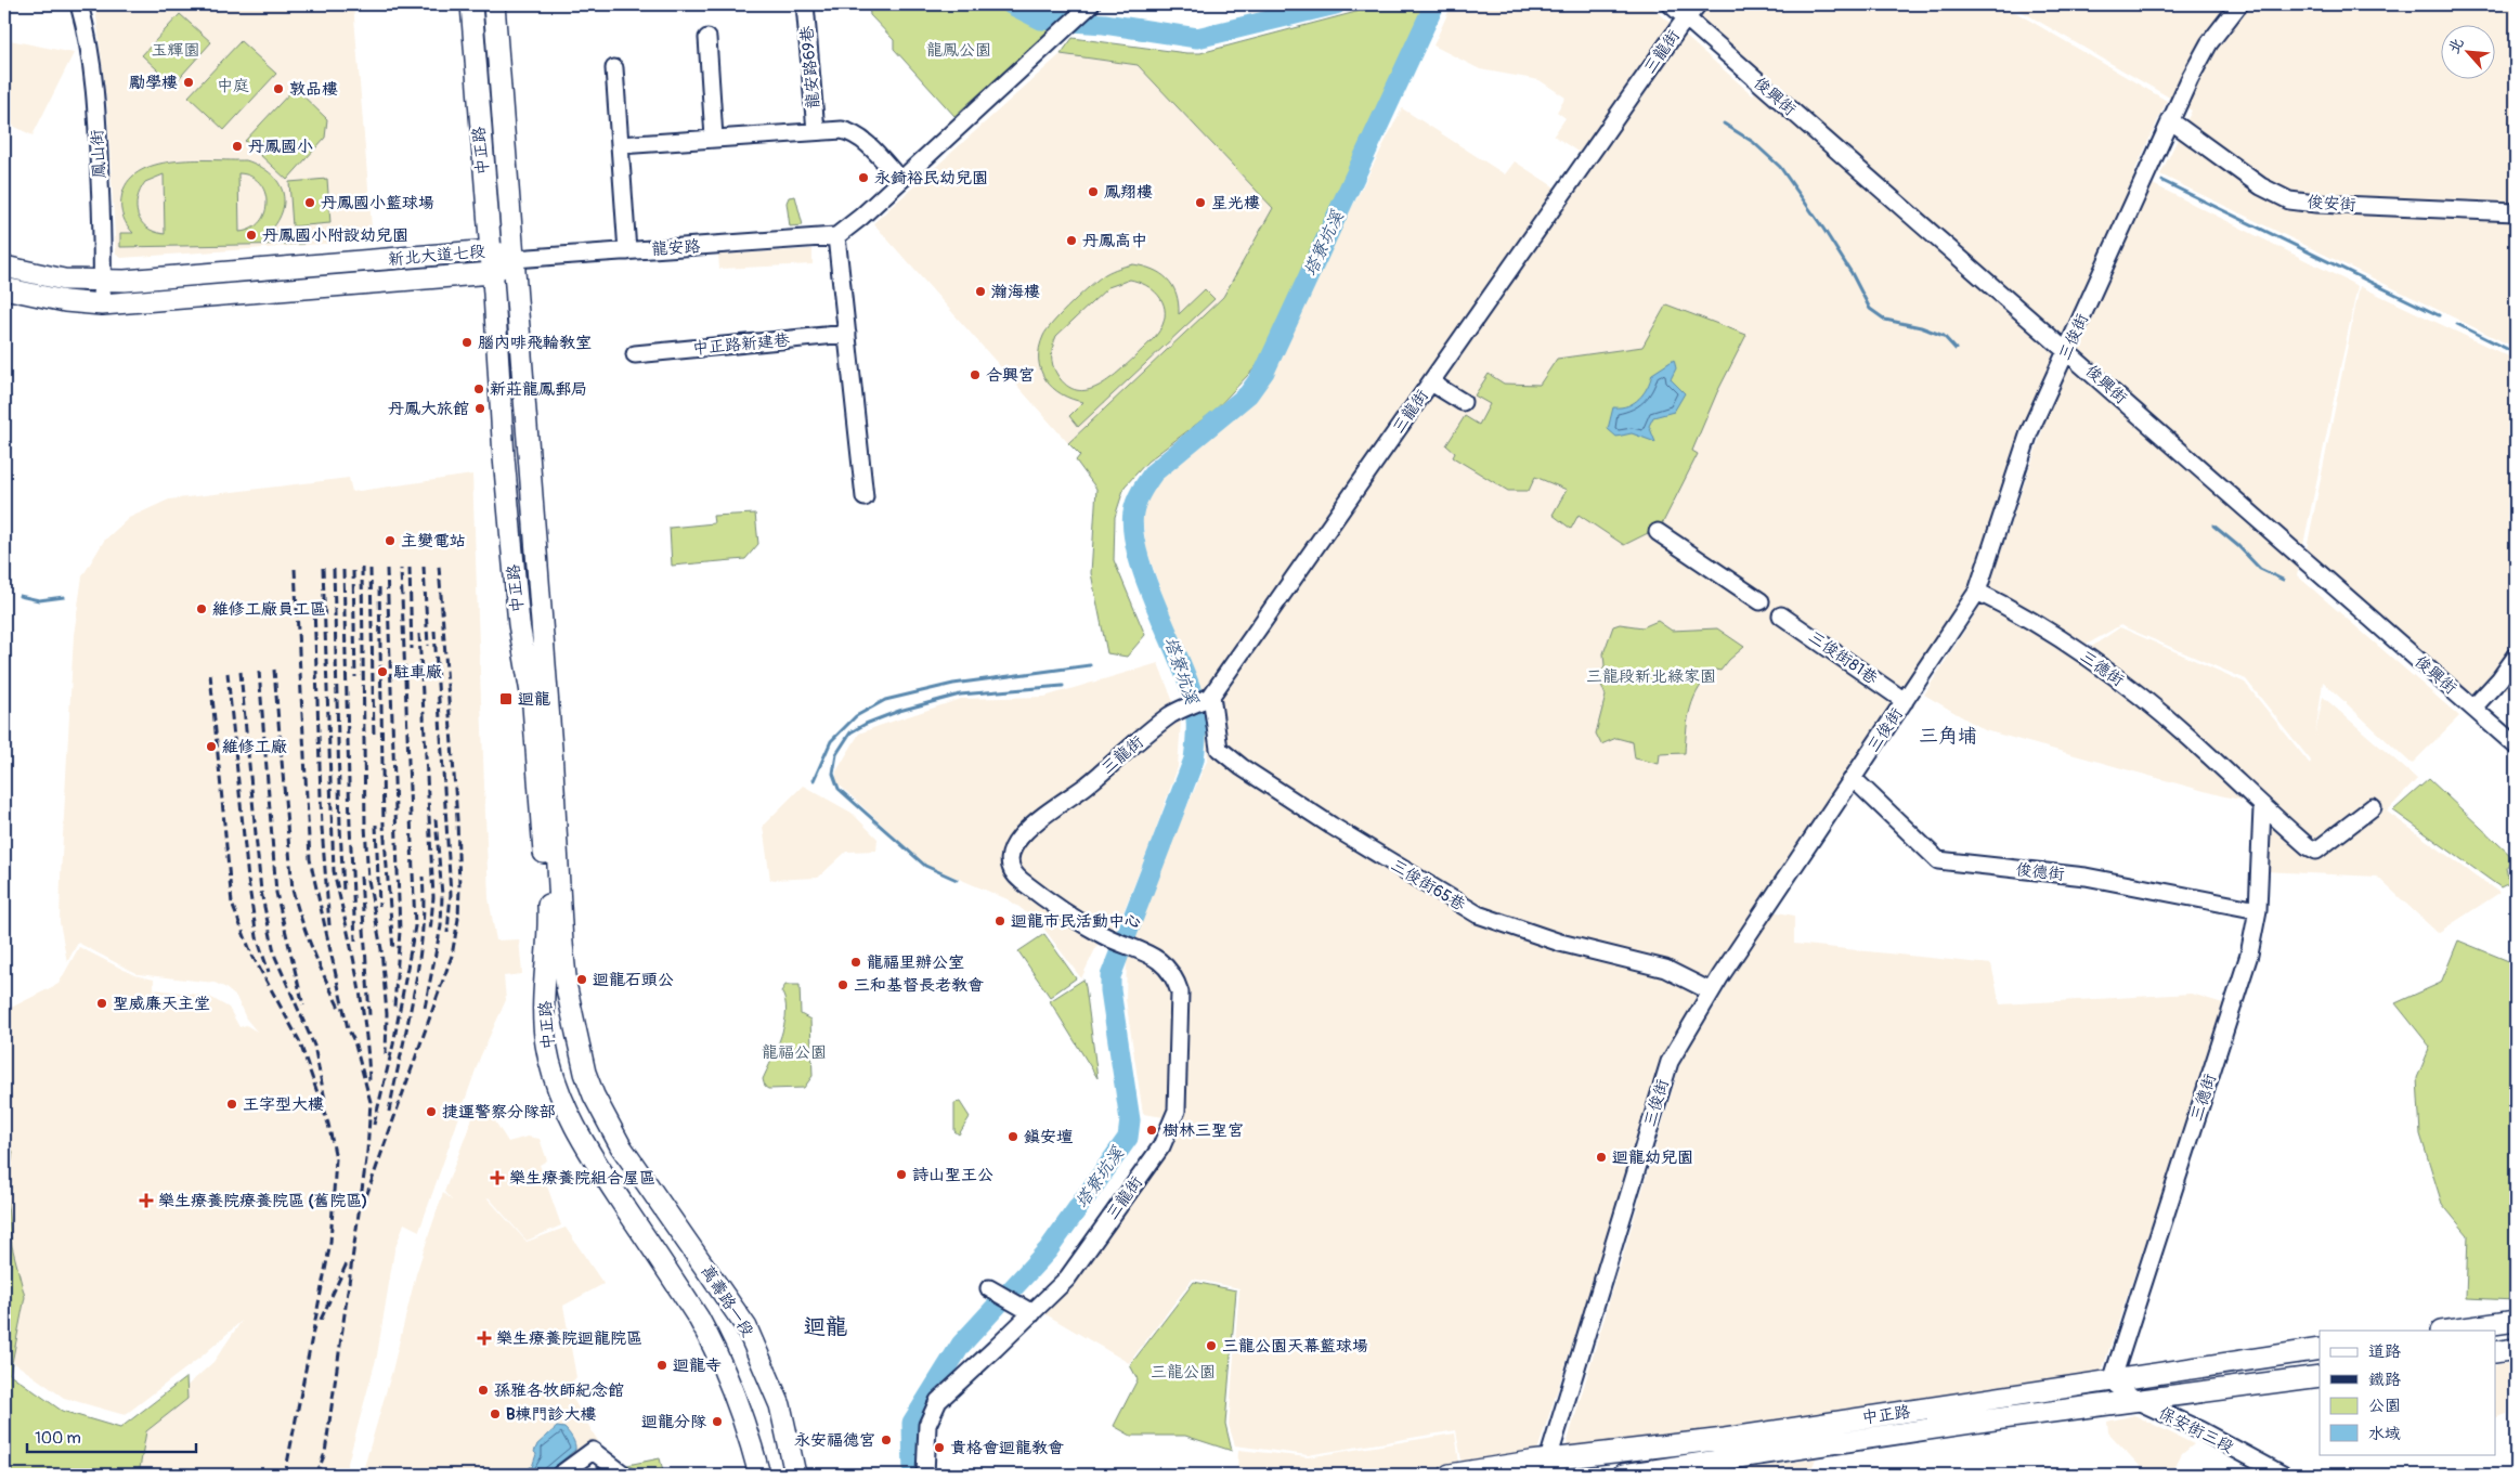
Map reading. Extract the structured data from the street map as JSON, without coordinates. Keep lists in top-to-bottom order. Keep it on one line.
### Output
{"streets":{"main road":["中正路","新北大道七段","萬壽路一段"],"street":["三龍街","龍安路69巷","俊興街","鳳山街","俊安街","龍安路","三俊街","中正路新建巷","三俊街81巷","三德街","俊德街","三俊街65巷","保安街三段"]},"crossings":[["三龍街","俊興街"],["三龍街","三俊街65巷"],["俊興街","三俊街"],["中正路","龍安路"],["中正路","新北大道七段"],["中正路","三俊街"],["中正路","三德街"],["中正路","萬壽路一段"],["中正路","保安街三段"],["鳳山街","新北大道七段"],["俊安街","三俊街"],["龍安路","新北大道七段"],["三俊街","三俊街81巷"],["三俊街","三德街"],["三俊街","俊德街"],["三俊街","三俊街65巷"],["三德街","俊德街"],["三德街","保安街三段"]],"districts":["三角埔","迴龍"],"water":["塔寮坑溪"],"parks":["玉輝園","龍鳳公園","中庭","三龍段新北綠家園","龍福公園","三龍公園"],"places":{"other":["勵學樓","敦品樓","丹鳳國小","永錡裕民幼兒園","鳳翔樓","丹鳳國小籃球場","星光樓","丹鳳國小附設幼兒園","丹鳳高中","瀚海樓","腦內啡飛輪教室","合興宮","新莊龍鳳郵局","丹鳳大旅館","主變電站","維修工廠員工區","駐車廠","維修工廠","迴龍市民活動中心","龍福里辦公室","迴龍石頭公","三和基督長老教會","聖威廉天主堂","王字型大樓","捷運警察分隊部","樹林三聖宮","鎮安壇","迴龍幼兒園","詩山聖王公","三龍公園天幕籃球場","迴龍寺","孫雅各牧師紀念館","B棟門診大樓","迴龍分隊","永安福德宮","貴格會迴龍教會"],"transit":["迴龍"],"health":["樂生療養院組合屋區","樂生療養院療養院區 (舊院區)","樂生療養院迴龍院區"]},"legend":["道路","鐵路","公園","水域"],"scale_bar":"100 m","north":"top left"}
